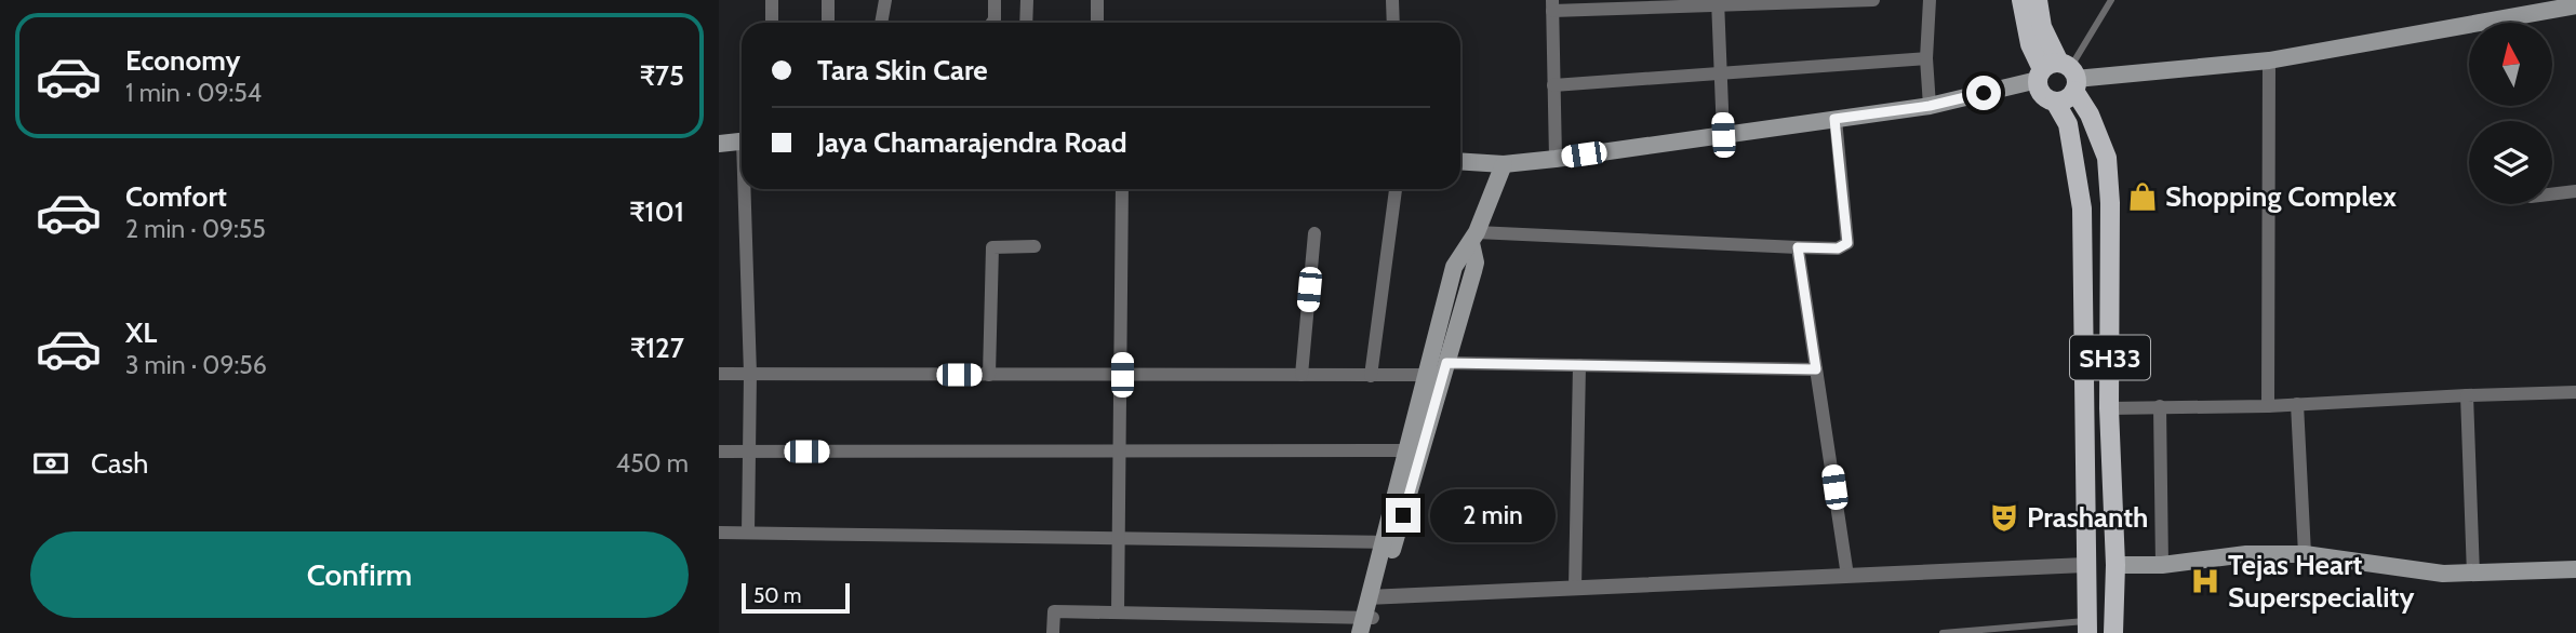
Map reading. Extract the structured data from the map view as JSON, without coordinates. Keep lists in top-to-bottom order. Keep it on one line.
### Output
{"streets":{"main road":["SH33"]},"places":{"shop":["Shopping Complex"],"theatre":["Prashanth"],"hospital":["Tejas Heart Superspeciality"]},"scale_bar":"50 m","north":"top","page":{"list":[{"name":"Economy","note":"1 min · 09:54","value":"₹75"},{"name":"Comfort","note":"2 min · 09:55","value":"₹101"},{"name":"XL","note":"3 min · 09:56","value":"₹127"}],"banner":["Tara Skin Care","Jaya Chamarajendra Road"],"pay":["Cash","450 m"],"bubble":"2 min","buttons":"Confirm","scale":"50 m"}}
